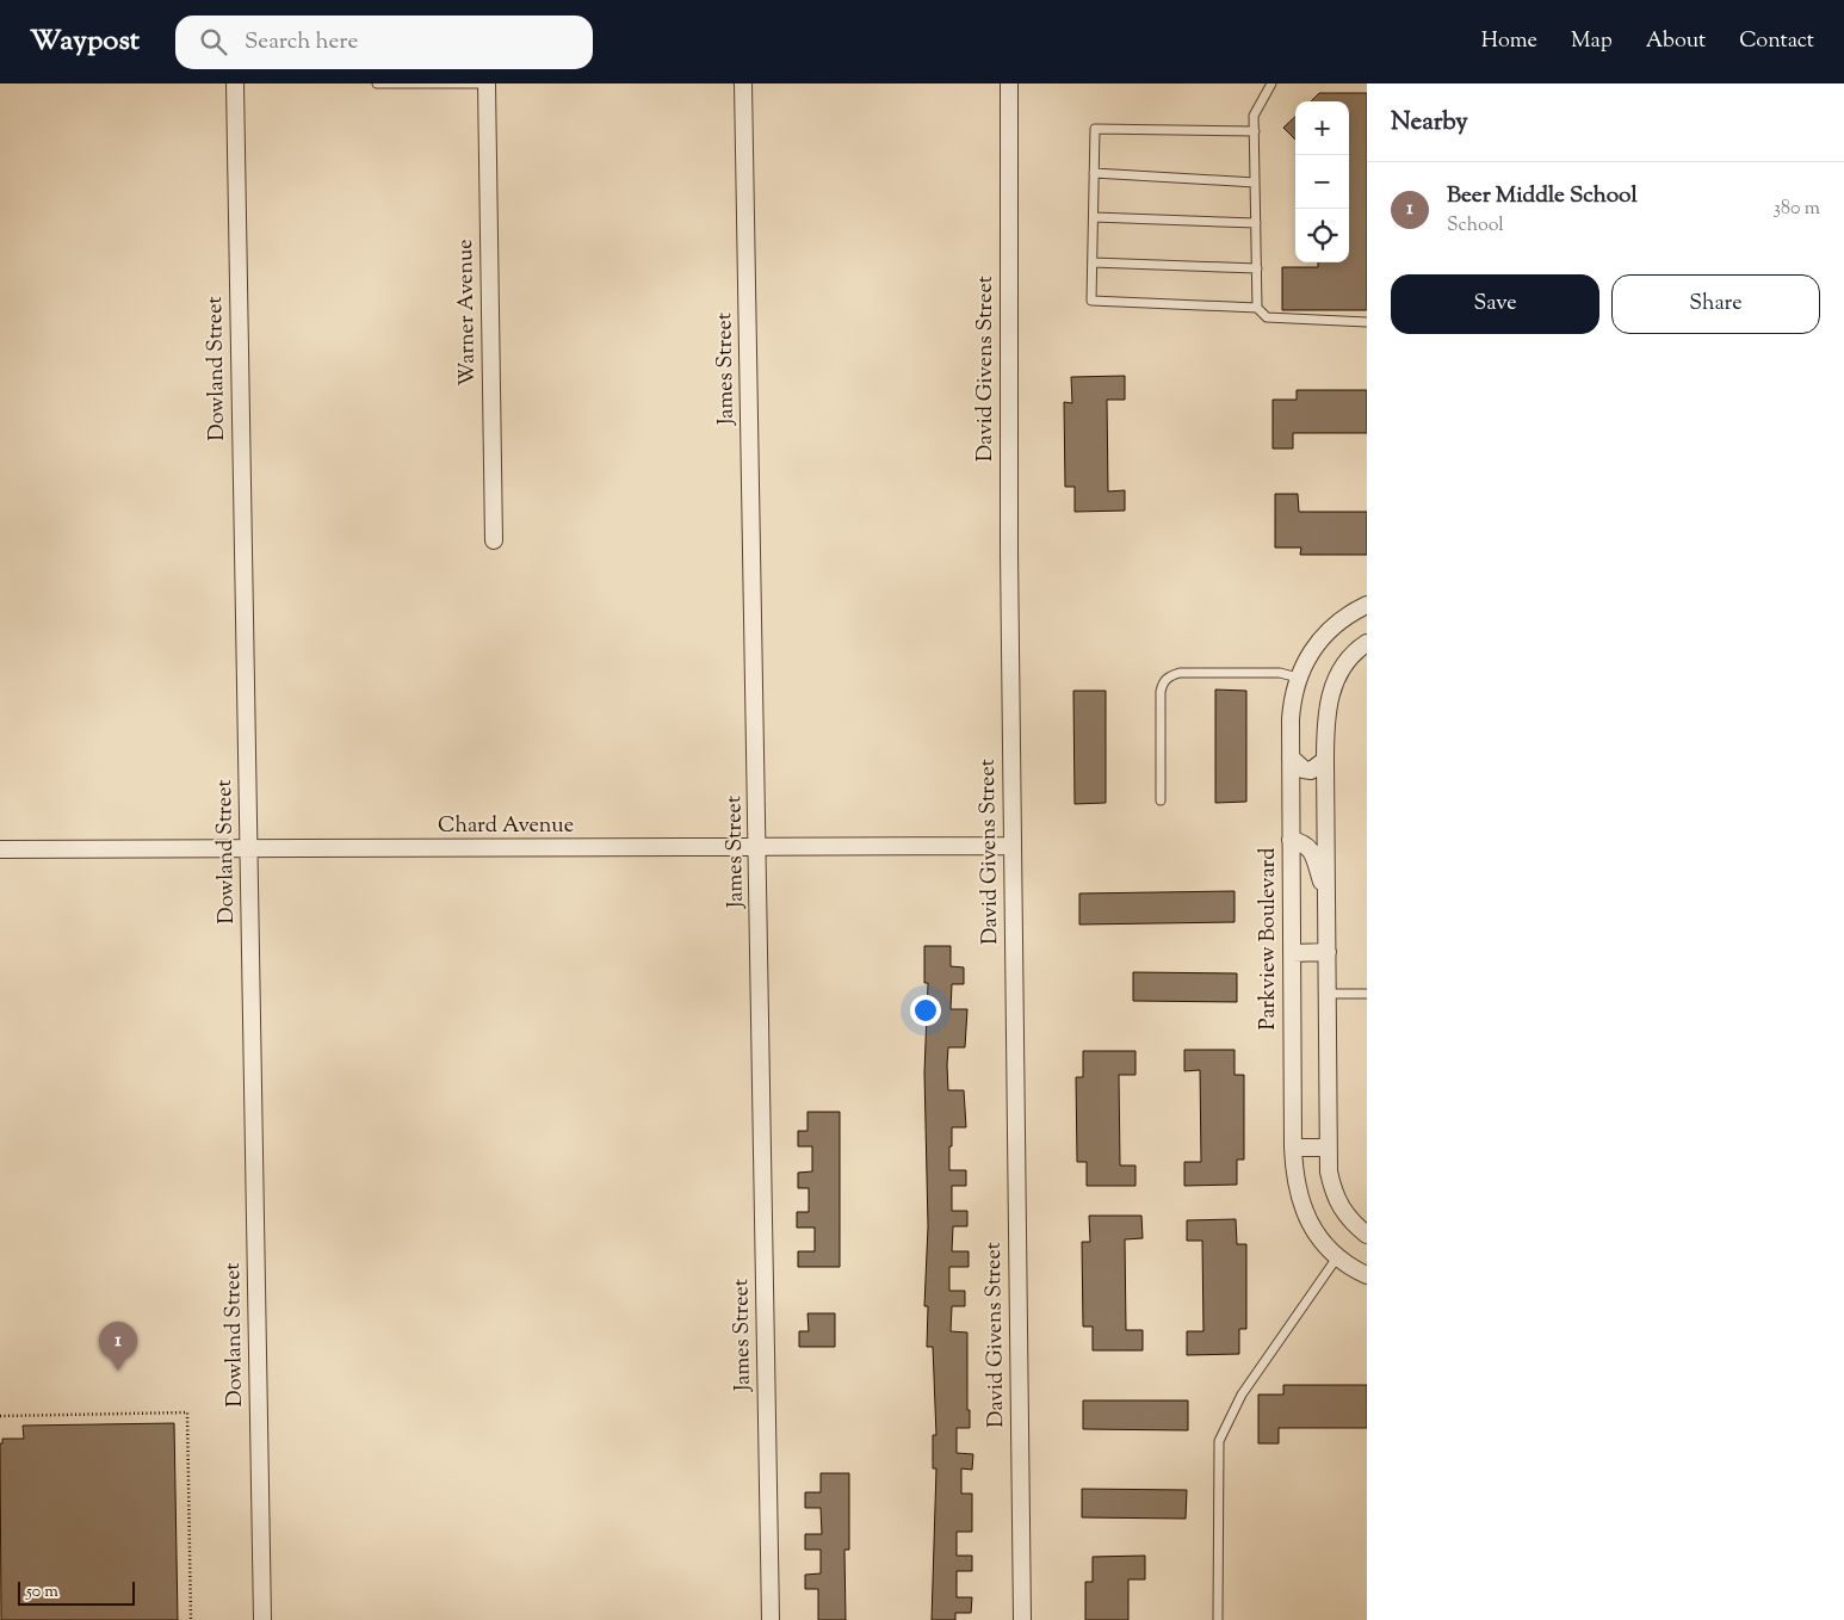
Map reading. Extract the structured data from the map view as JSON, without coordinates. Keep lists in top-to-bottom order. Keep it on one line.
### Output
{"streets":{"street":["Warner Avenue","Dowland Street","James Street","David Givens Street","Chard Avenue","Parkview Boulevard"]},"crossings":[["Dowland Street","Chard Avenue"],["James Street","Chard Avenue"],["David Givens Street","Chard Avenue"]],"scale_bar":"50 m","page":{"header":"Waypost","search":"Search here","nav":["Home","Map","About","Contact"],"heading":"Nearby","map_buttons":["+","−"],"list":[{"mark":"1","name":"Beer Middle School","note":"School","value":"380 m"}],"buttons":["Save","Share"],"pins":"1","scale":"50 m"}}
